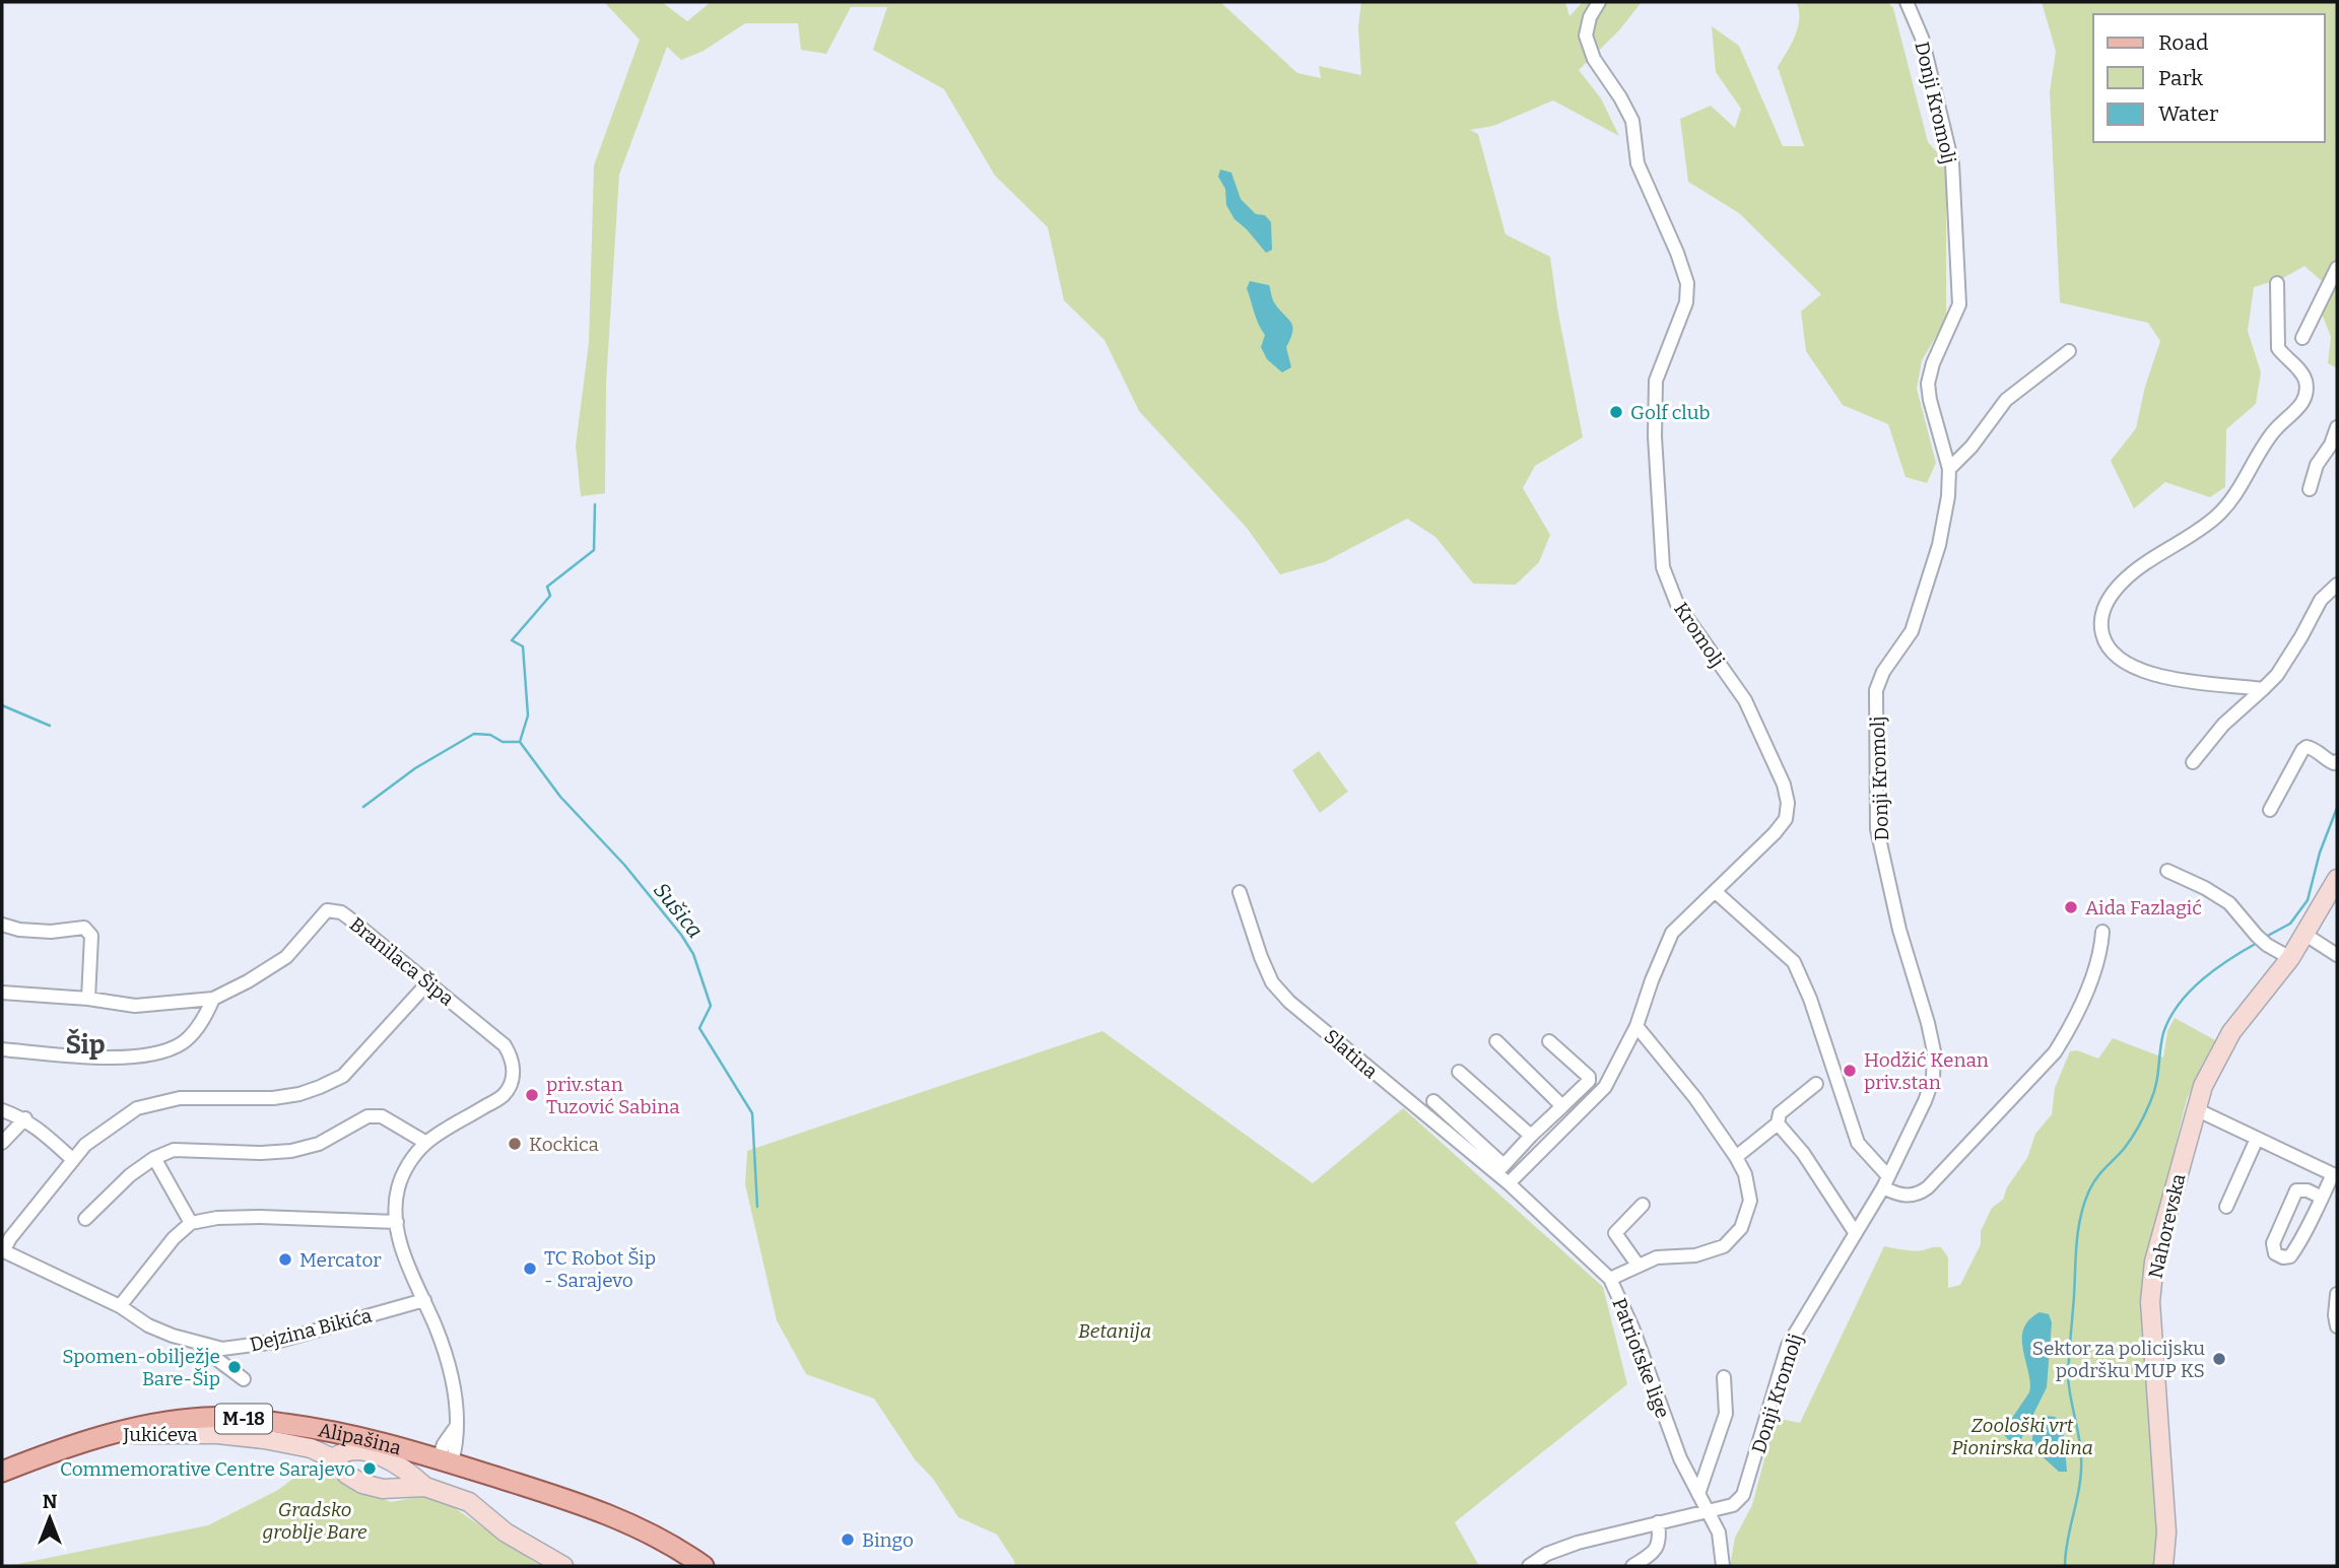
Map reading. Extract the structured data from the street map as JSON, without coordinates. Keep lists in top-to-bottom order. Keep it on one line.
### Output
{"streets":{"main road":["M-18","Alipašina"],"street":["Donji Kromolj","Kromolj","Branilaca Šipa","Slatina","Nahorevska","Dejzina Bikića","Patriotske lige","Jukićeva"]},"crossings":[["Donji Kromolj","Patriotske lige"],["Kromolj","Slatina"],["Kromolj","Patriotske lige"],["Branilaca Šipa","Dejzina Bikića"],["Slatina","Patriotske lige"],["Jukićeva","Alipašina"]],"districts":["Šip"],"water":["Sušica"],"parks":["Betanija","Zoološki vrt Pionirska dolina","Gradsko groblje Bare"],"places":["Golf club","Aida Fazlagić","Hodžić Kenan priv.stan","priv.stan Tuzović Sabina","Kockica","Mercator","TC Robot Šip - Sarajevo","Sektor za policijsku podršku MUP KS","Spomen-obilježje Bare-Šip","Commemorative Centre Sarajevo","Bingo"],"legend":["Road","Park","Water"],"north":"top"}
